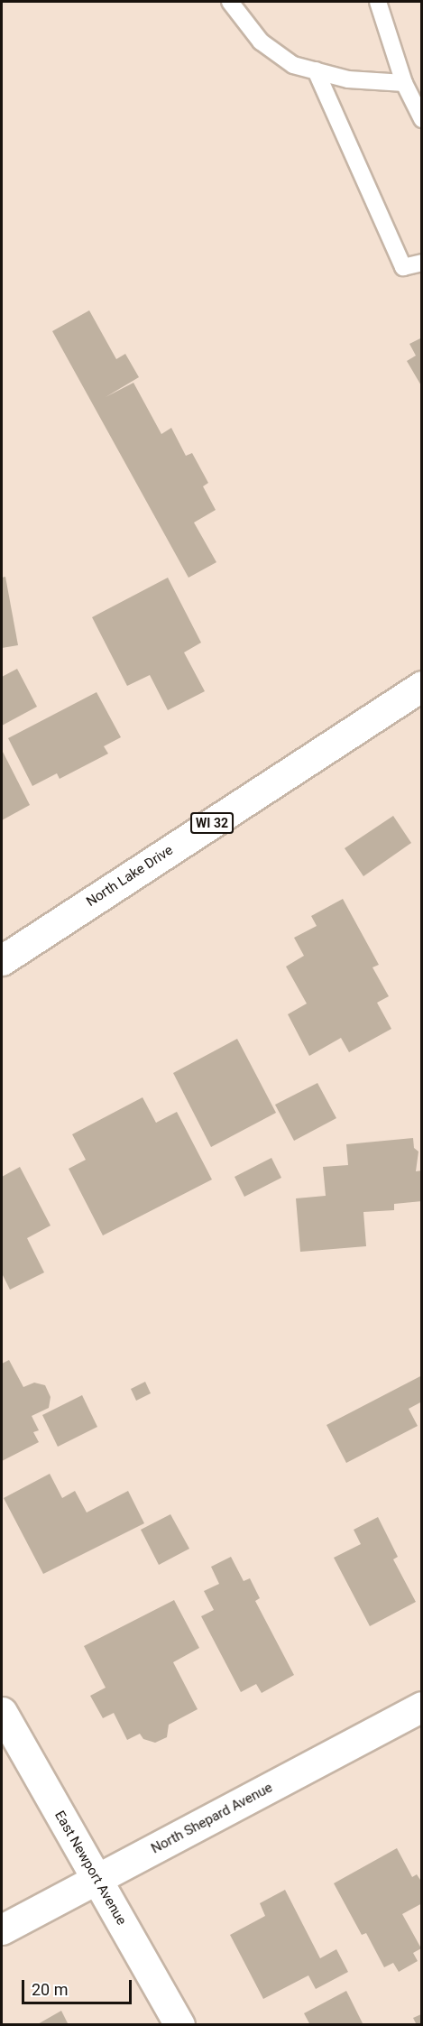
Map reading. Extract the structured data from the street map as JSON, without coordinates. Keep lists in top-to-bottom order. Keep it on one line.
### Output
{"streets":{"street":["WI 32","North Lake Drive","North Shepard Avenue","East Newport Avenue"]},"crossings":[["North Shepard Avenue","East Newport Avenue"]],"scale_bar":"20 m"}
